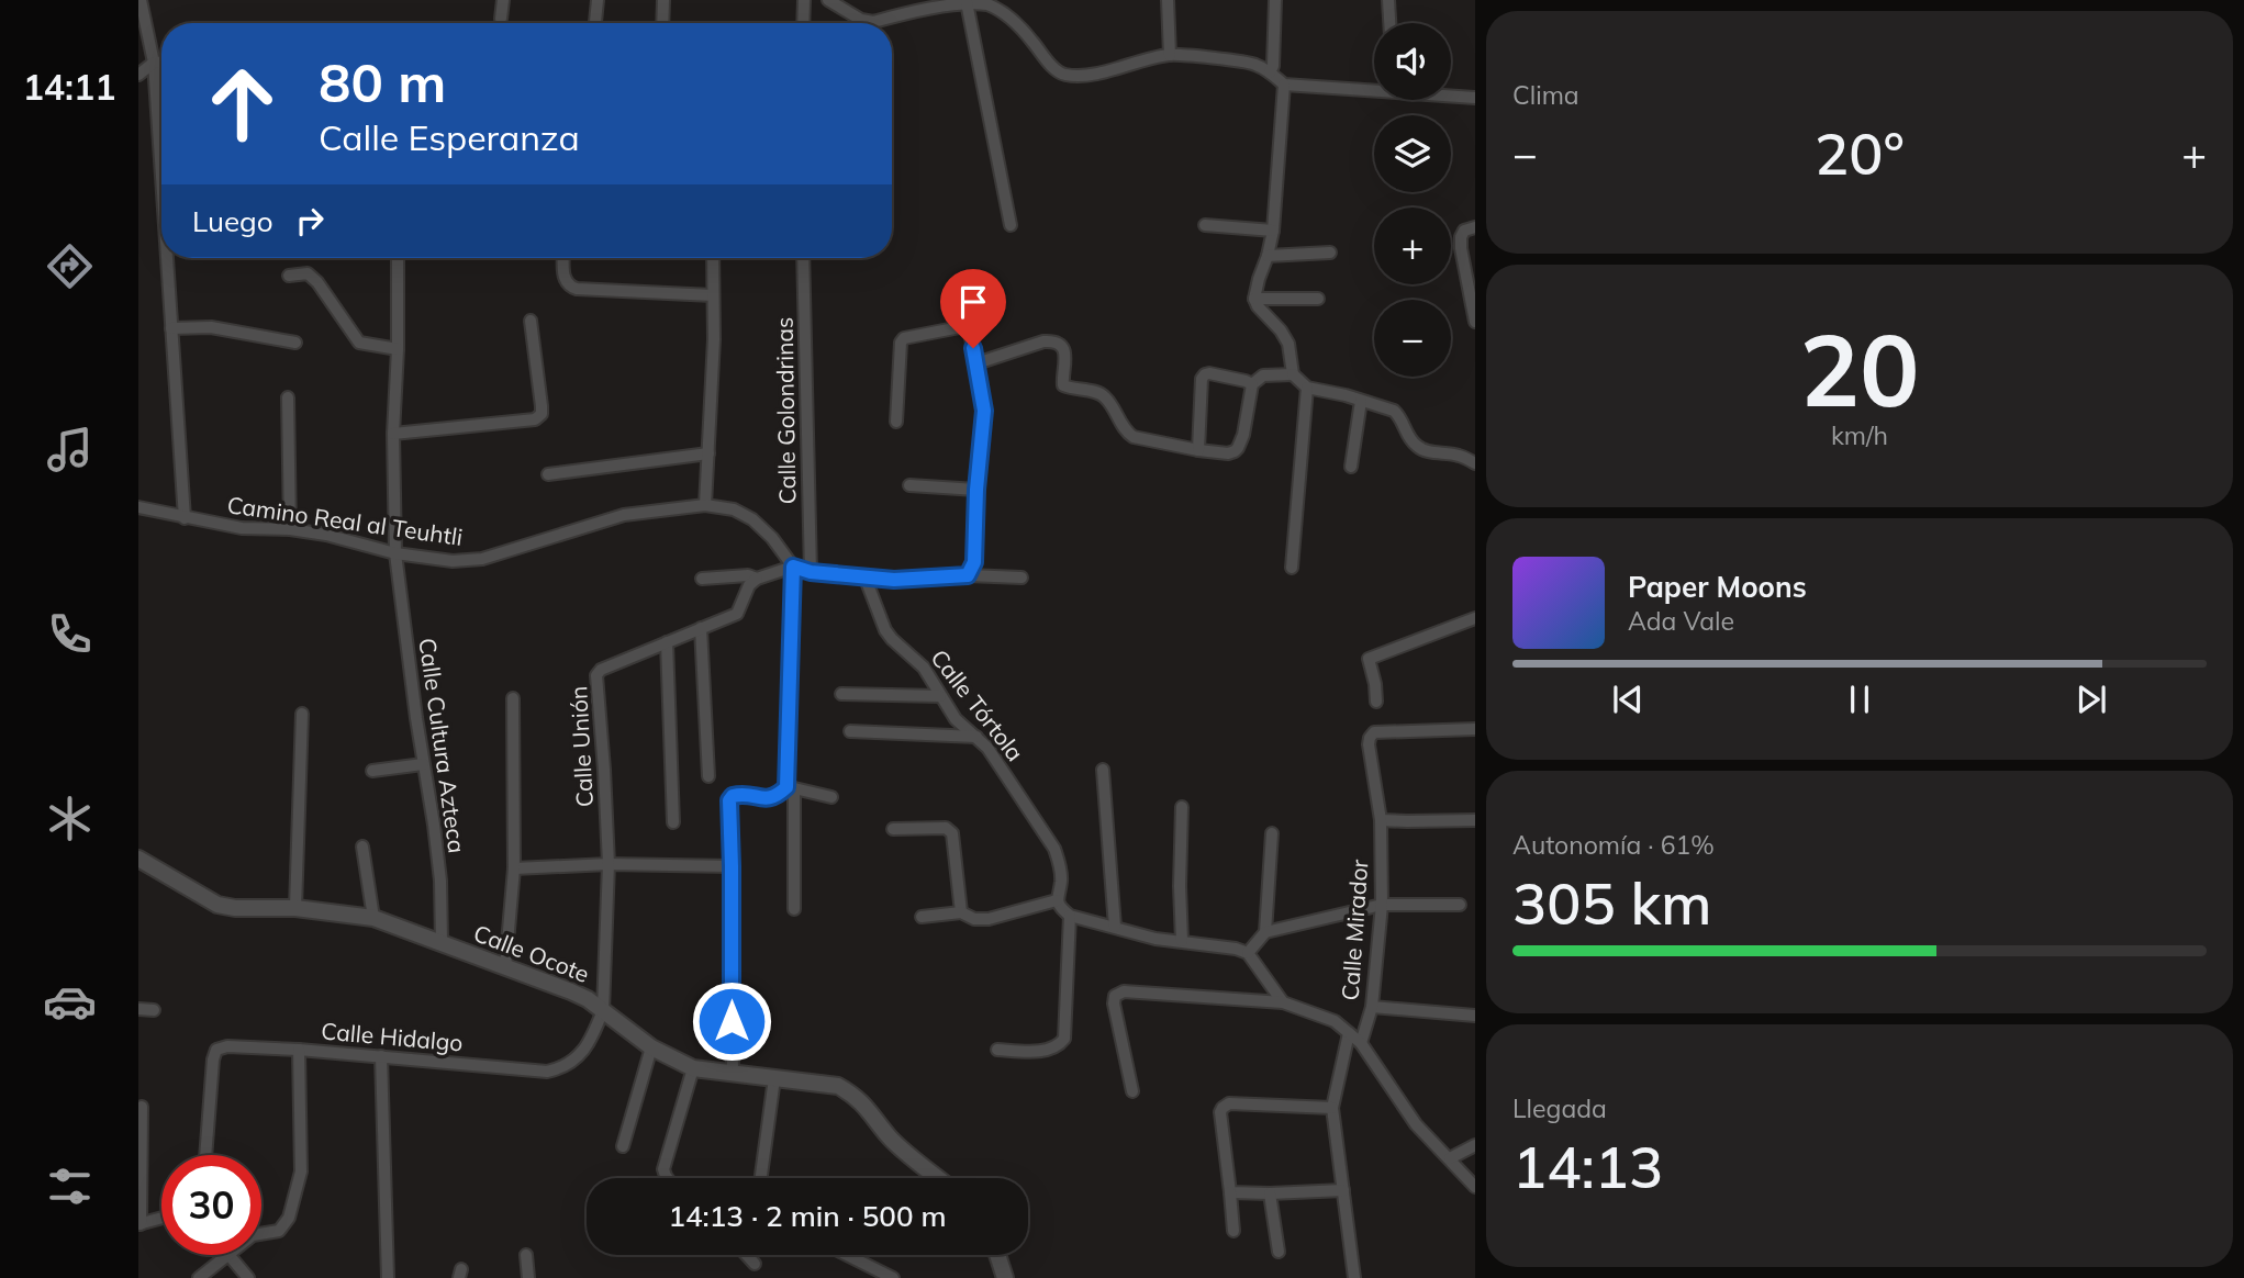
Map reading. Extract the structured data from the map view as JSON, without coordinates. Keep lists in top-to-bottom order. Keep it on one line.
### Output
{"streets":{"street":["Calle Golondrinas","Camino Real al Teuhtli","Calle Tórtola","Calle Cultura Azteca","Calle Unión","Calle Mirador","Calle Ocote","Calle Hidalgo"]},"crossings":[["Camino Real al Teuhtli","Calle Cultura Azteca"],["Calle Cultura Azteca","Calle Ocote"],["Calle Unión","Calle Ocote"],["Calle Unión","Calle Hidalgo"],["Calle Ocote","Calle Hidalgo"]],"page":{"tabs":"14:11","tile":["Clima",["20","km/h"],["Autonomía · 61%","305 km"],["Llegada","14:13"]],"map_buttons":["+","−"],"turn":["80 m","Calle Esperanza"],"heat":["−","20°","+"],"then":"Luego","song":["Paper Moons","Ada Vale"],"limit":"30","trip":"14:13 · 2 min · 500 m"}}
